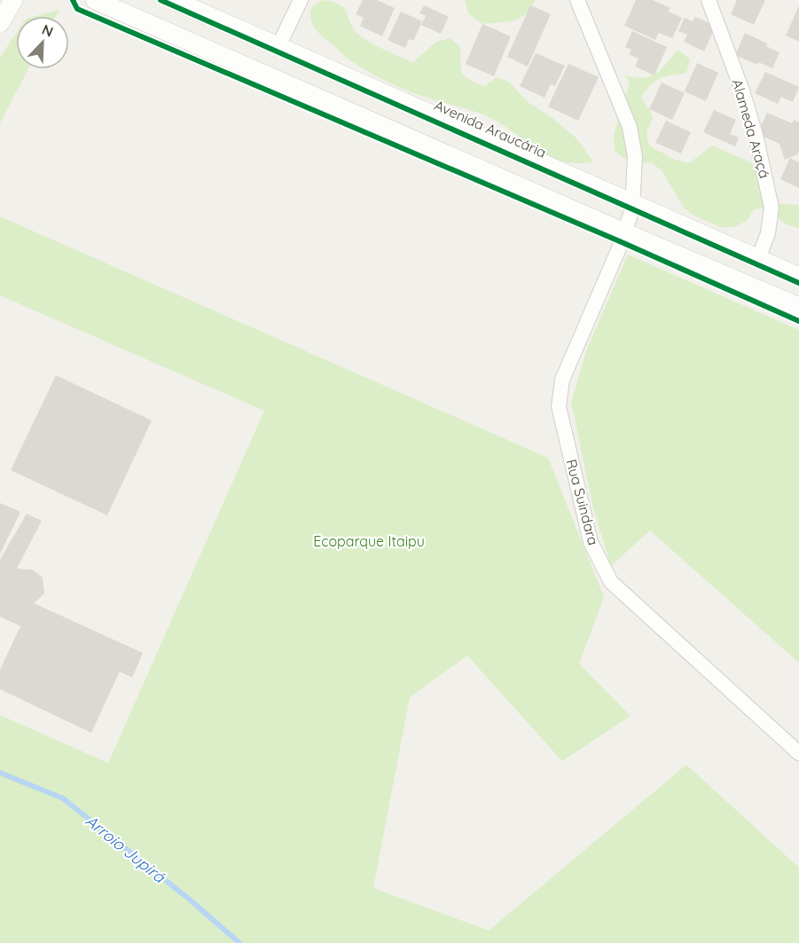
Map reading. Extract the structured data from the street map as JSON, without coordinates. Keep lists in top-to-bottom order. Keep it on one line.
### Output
{"streets":{"street":["Avenida Araucária","Alameda Araçá","Rua Suindara"]},"crossings":[["Avenida Araucária","Alameda Araçá"],["Avenida Araucária","Rua Suindara"]],"water":["Arroio Jupirá"],"parks":["Ecoparque Itaipu"],"north":"top right"}
